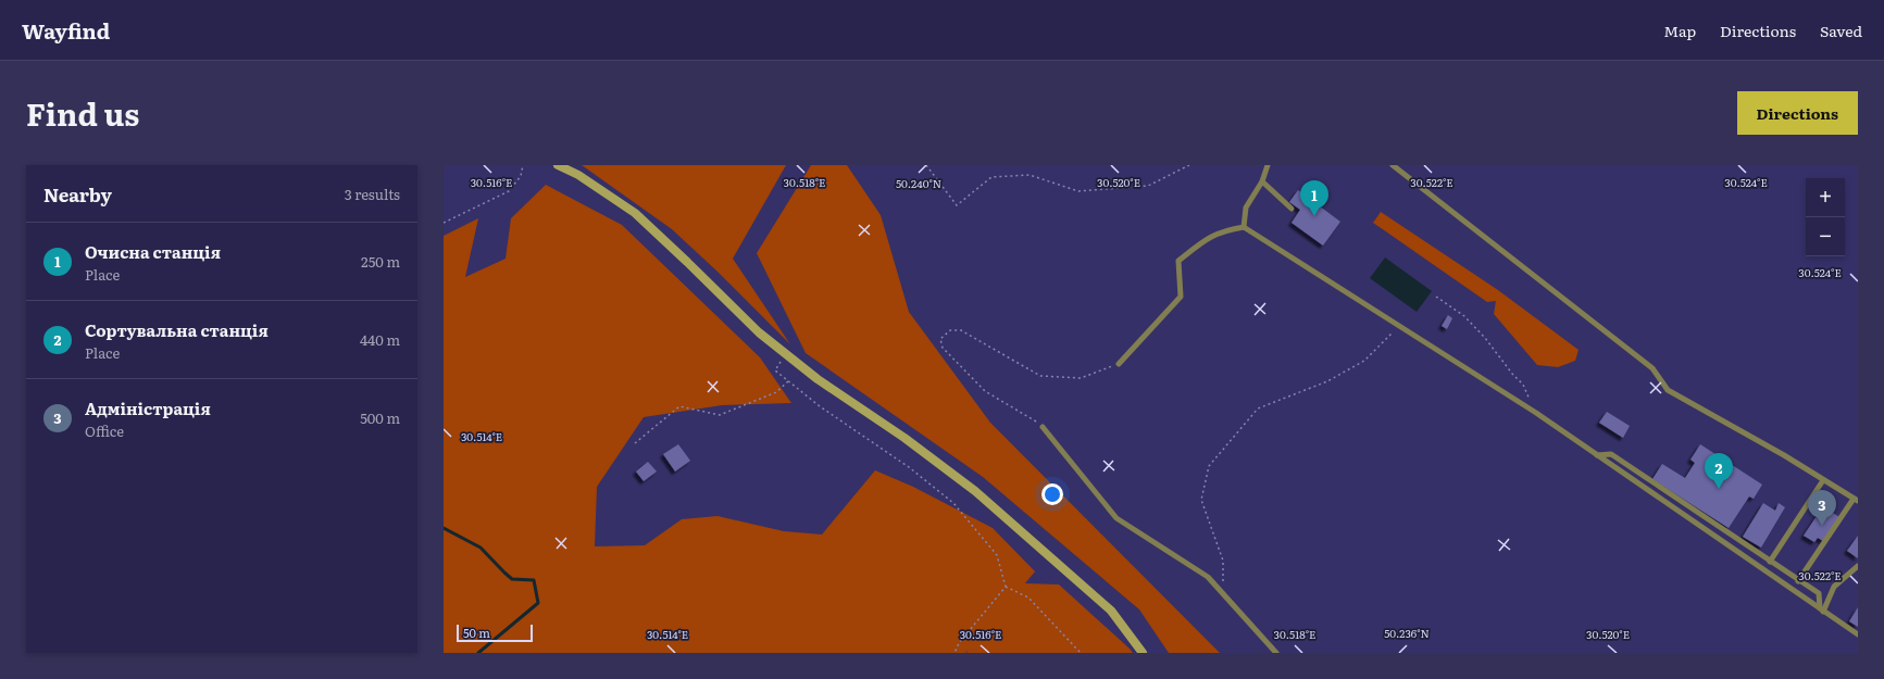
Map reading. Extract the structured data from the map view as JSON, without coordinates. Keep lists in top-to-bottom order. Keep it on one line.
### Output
{"scale_bar":"50 m","page":{"header":"Wayfind","nav":["Map","Directions","Saved"],"title":"Find us","buttons":"Directions","heading":["Nearby","3 results"],"map_buttons":["+","−"],"pins":["1","2","3"],"list":[{"mark":"1","name":"Очисна станція","note":"Place","value":"250 m"},{"mark":"2","name":"Сортувальна станція","note":"Place","value":"440 m"},{"mark":"3","name":"Адміністрація","note":"Office","value":"500 m"}],"scale":"50 m"},"coordinates":["30.516°E","30.518°E","30.520°E","30.522°E","30.524°E","50.240°N","30.514°E","50.236°N"]}
